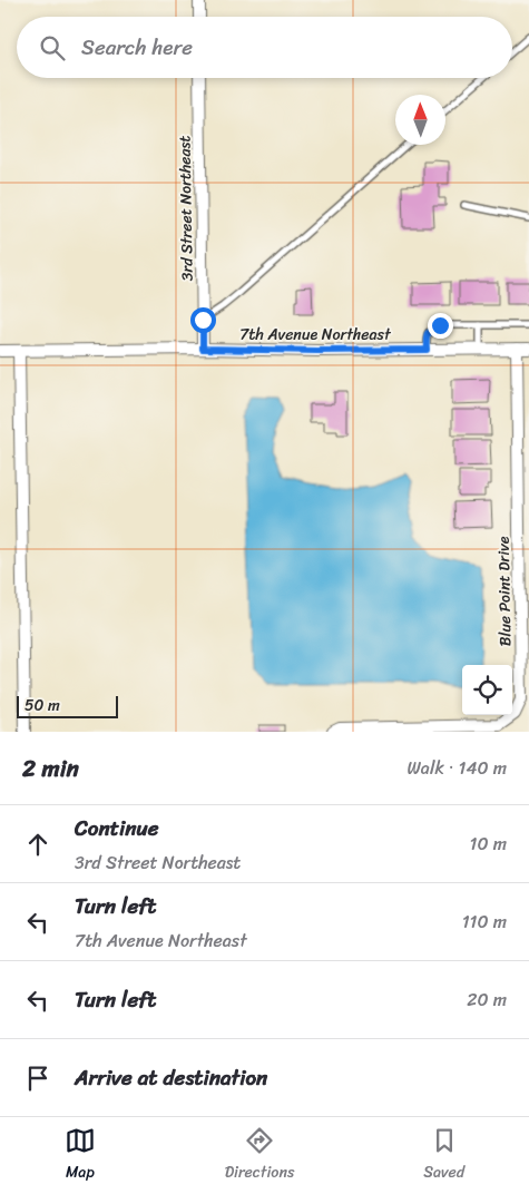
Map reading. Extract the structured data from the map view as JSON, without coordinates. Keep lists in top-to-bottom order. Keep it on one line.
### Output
{"streets":{"street":["3rd Street Northeast","7th Avenue Northeast","Blue Point Drive"]},"crossings":[["3rd Street Northeast","7th Avenue Northeast"],["7th Avenue Northeast","Blue Point Drive"]],"scale_bar":"50 m","north":"top","page":{"search":"Search here","scale":"50 m","heading":["2 min","Walk · 140 m"],"list":[["Continue","3rd Street Northeast","10 m"],["Turn left","7th Avenue Northeast","110 m"],["Turn left","20 m"],"Arrive at destination"],"nav":["Map","Directions","Saved"]}}
